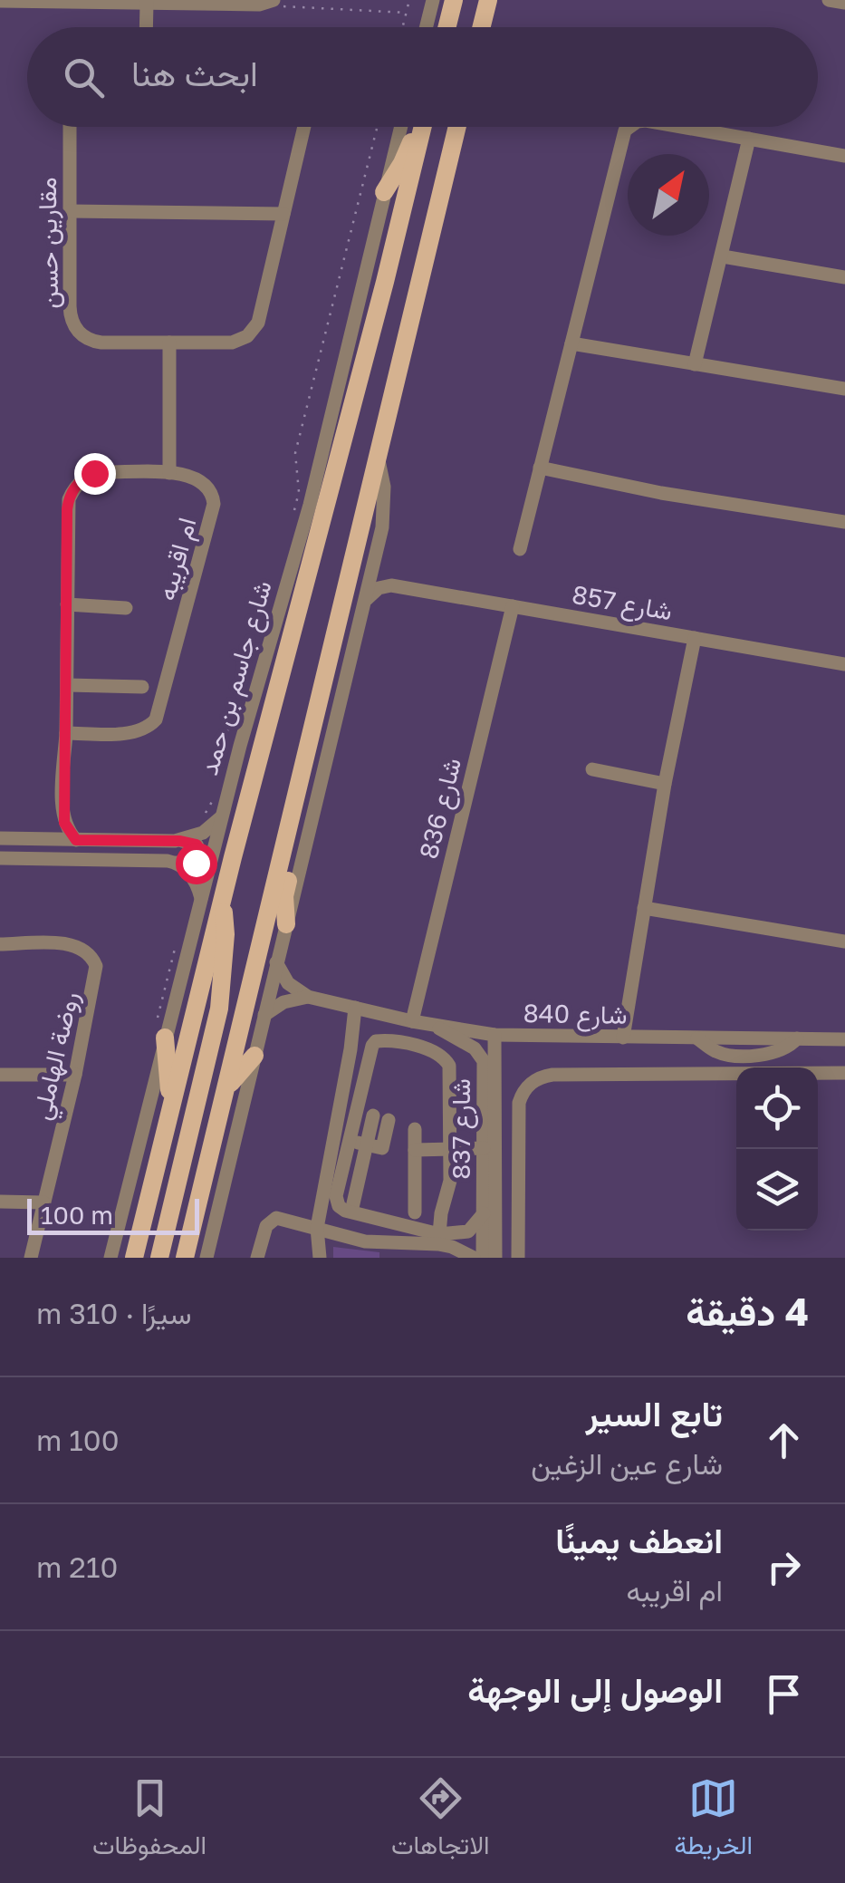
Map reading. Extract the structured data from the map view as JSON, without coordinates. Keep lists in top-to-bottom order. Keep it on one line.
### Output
{"streets":{"main road":["شارع جاسم بن حمد"],"street":["مقارين حسن","ام اقريبه","شارع 857","شارع 836","شارع 840","روضة الهاملي","شارع 837"]},"crossings":[["شارع 857","شارع 836"],["شارع 836","شارع 840"],["شارع 840","شارع 837"]],"scale_bar":"100 m","north":"top right","page":{"search":"ابحث هنا","scale":"100 m","heading":["4 دقيقة","سيرًا · 310 m"],"list":[["تابع السير","شارع عين الزغين","100 m"],["انعطف يمينًا","ام اقريبه","210 m"],"الوصول إلى الوجهة"],"nav":["الخريطة","الاتجاهات","المحفوظات"]}}
